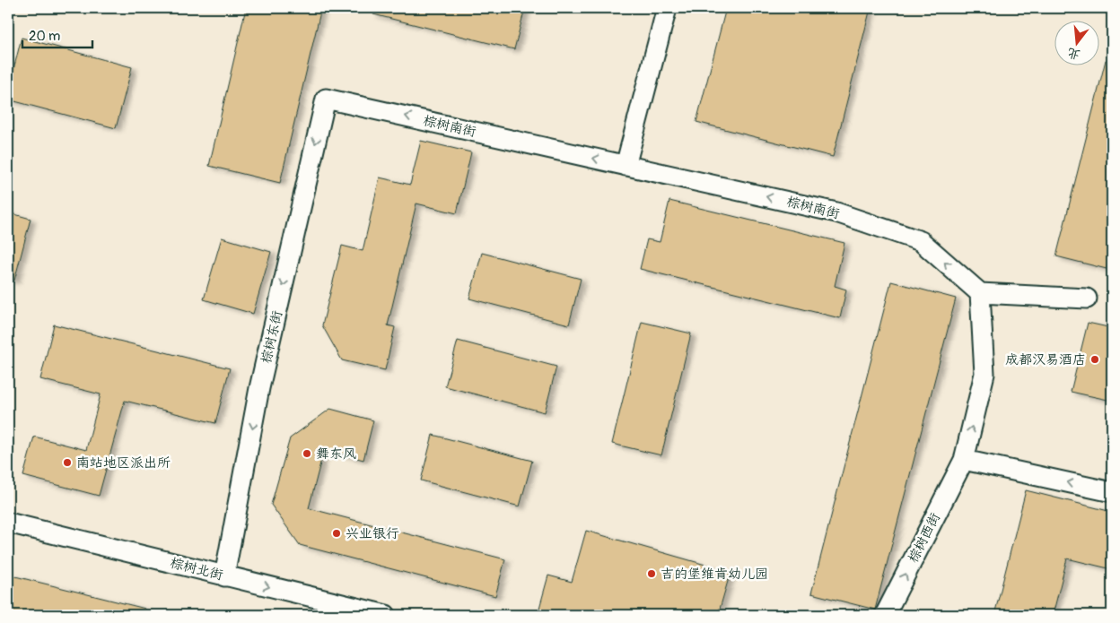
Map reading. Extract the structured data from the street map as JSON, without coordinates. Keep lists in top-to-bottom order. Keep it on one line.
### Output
{"streets":{"street":["棕树南街","棕树东街","棕树西街","棕树北街"]},"crossings":[["棕树南街","棕树东街"],["棕树南街","棕树西街"],["棕树东街","棕树北街"]],"one_way":["棕树南街","棕树东街","棕树西街","棕树北街"],"places":["成都汉易酒店","舞东风","南站地区派出所","兴业银行","吉的堡维肯幼儿园"],"scale_bar":"20 m","north":"bottom"}
